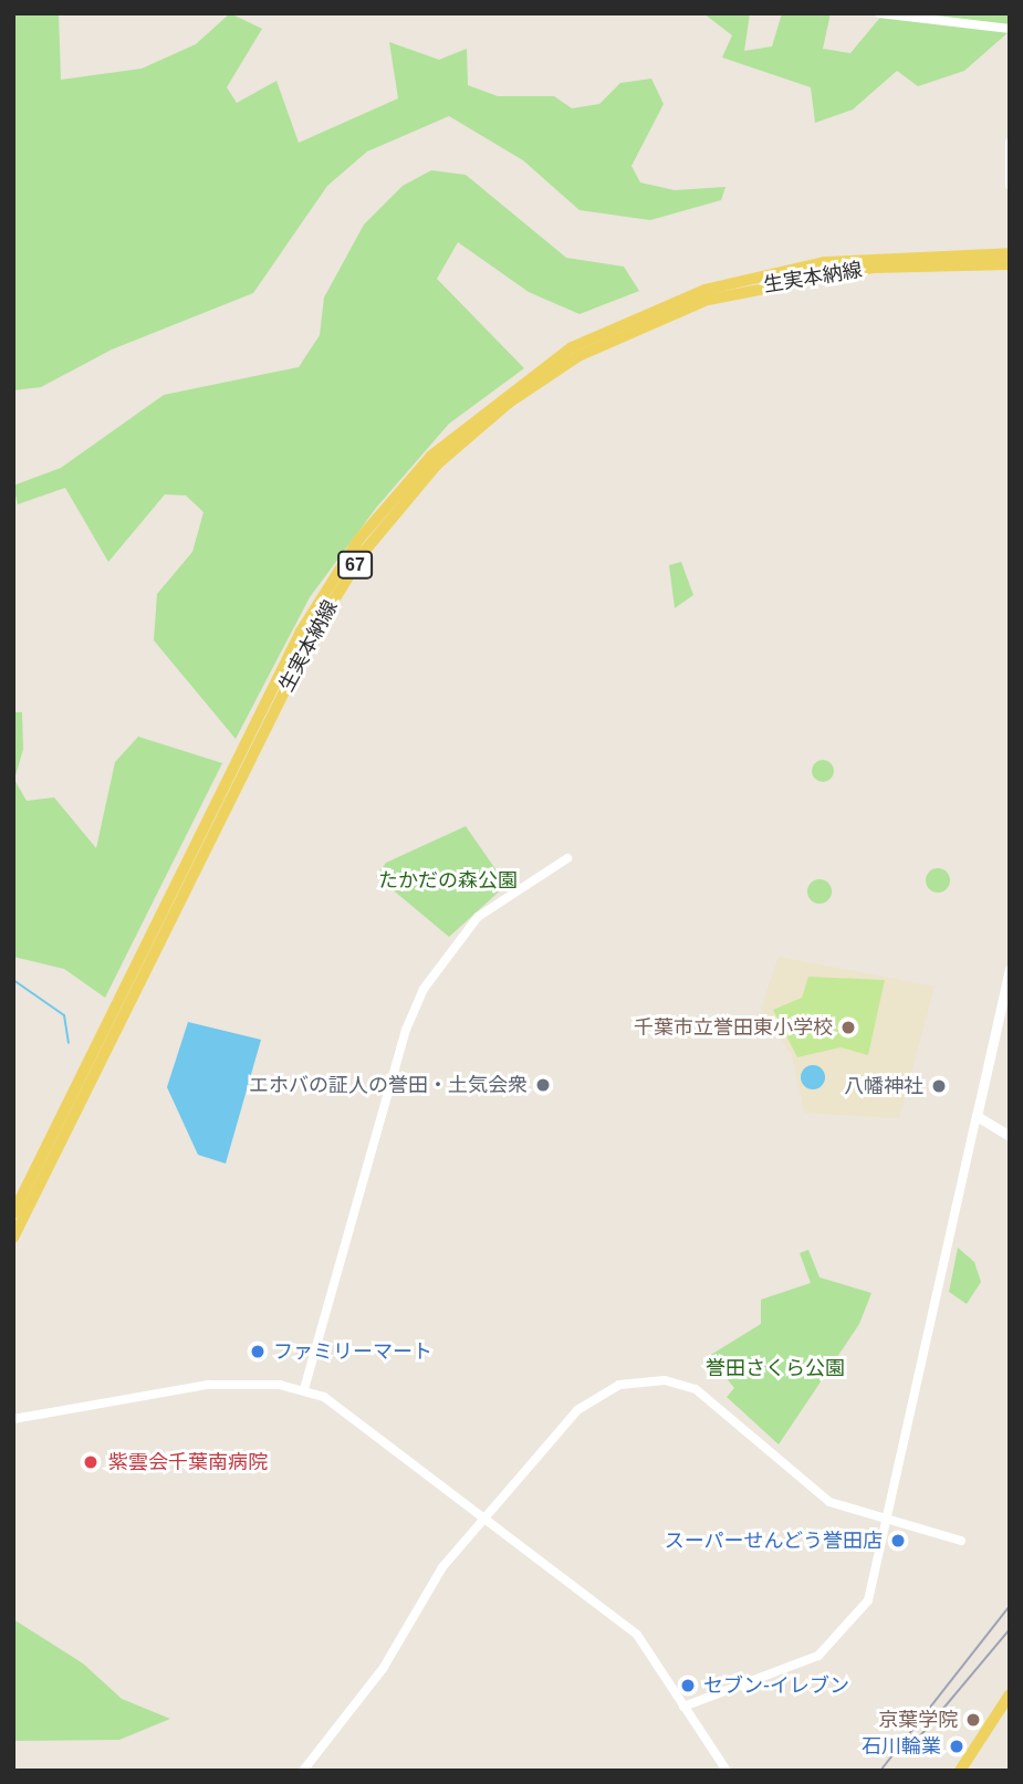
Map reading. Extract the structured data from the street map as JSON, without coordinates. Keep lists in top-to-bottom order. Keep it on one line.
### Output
{"streets":{"main road":["生実本納線","67"]},"parks":["たかだの森公園","誉田さくら公園"],"places":["千葉市立誉田東小学校","エホバの証人の誉田・土気会衆","八幡神社","ファミリーマート","紫雲会千葉南病院","スーパーせんどう誉田店","セブン-イレブン","京葉学院","石川輪業"]}
